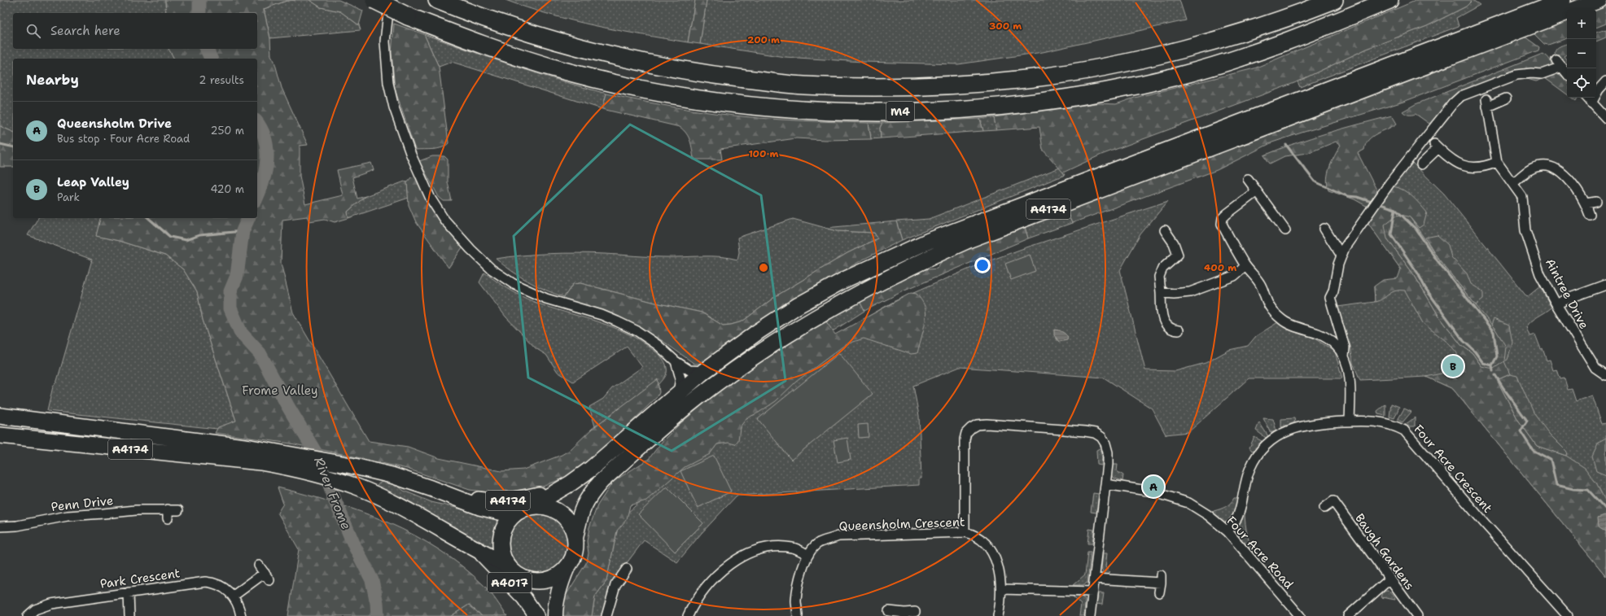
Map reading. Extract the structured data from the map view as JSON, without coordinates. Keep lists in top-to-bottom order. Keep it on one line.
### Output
{"streets":{"highway":["M4","A4174"],"main road":["A4017"],"street":["Aintree Drive","Four Acre Crescent","Penn Drive","Queensholm Crescent","Baugh Gardens","Four Acre Road","Park Crescent"]},"crossings":[["A4174","A4017"],["Four Acre Crescent","Four Acre Road"]],"water":["River Frome"],"parks":["Frome Valley"],"page":{"map_buttons":["+","−"],"search":"Search here","heading":["Nearby","2 results"],"list":[{"mark":"A","name":"Queensholm Drive","note":"Bus stop · Four Acre Road","value":"250 m"},{"mark":"B","name":"Leap Valley","note":"Park","value":"420 m"}],"pins":["B","A"]},"rings":["300 m","200 m","100 m","400 m"]}
